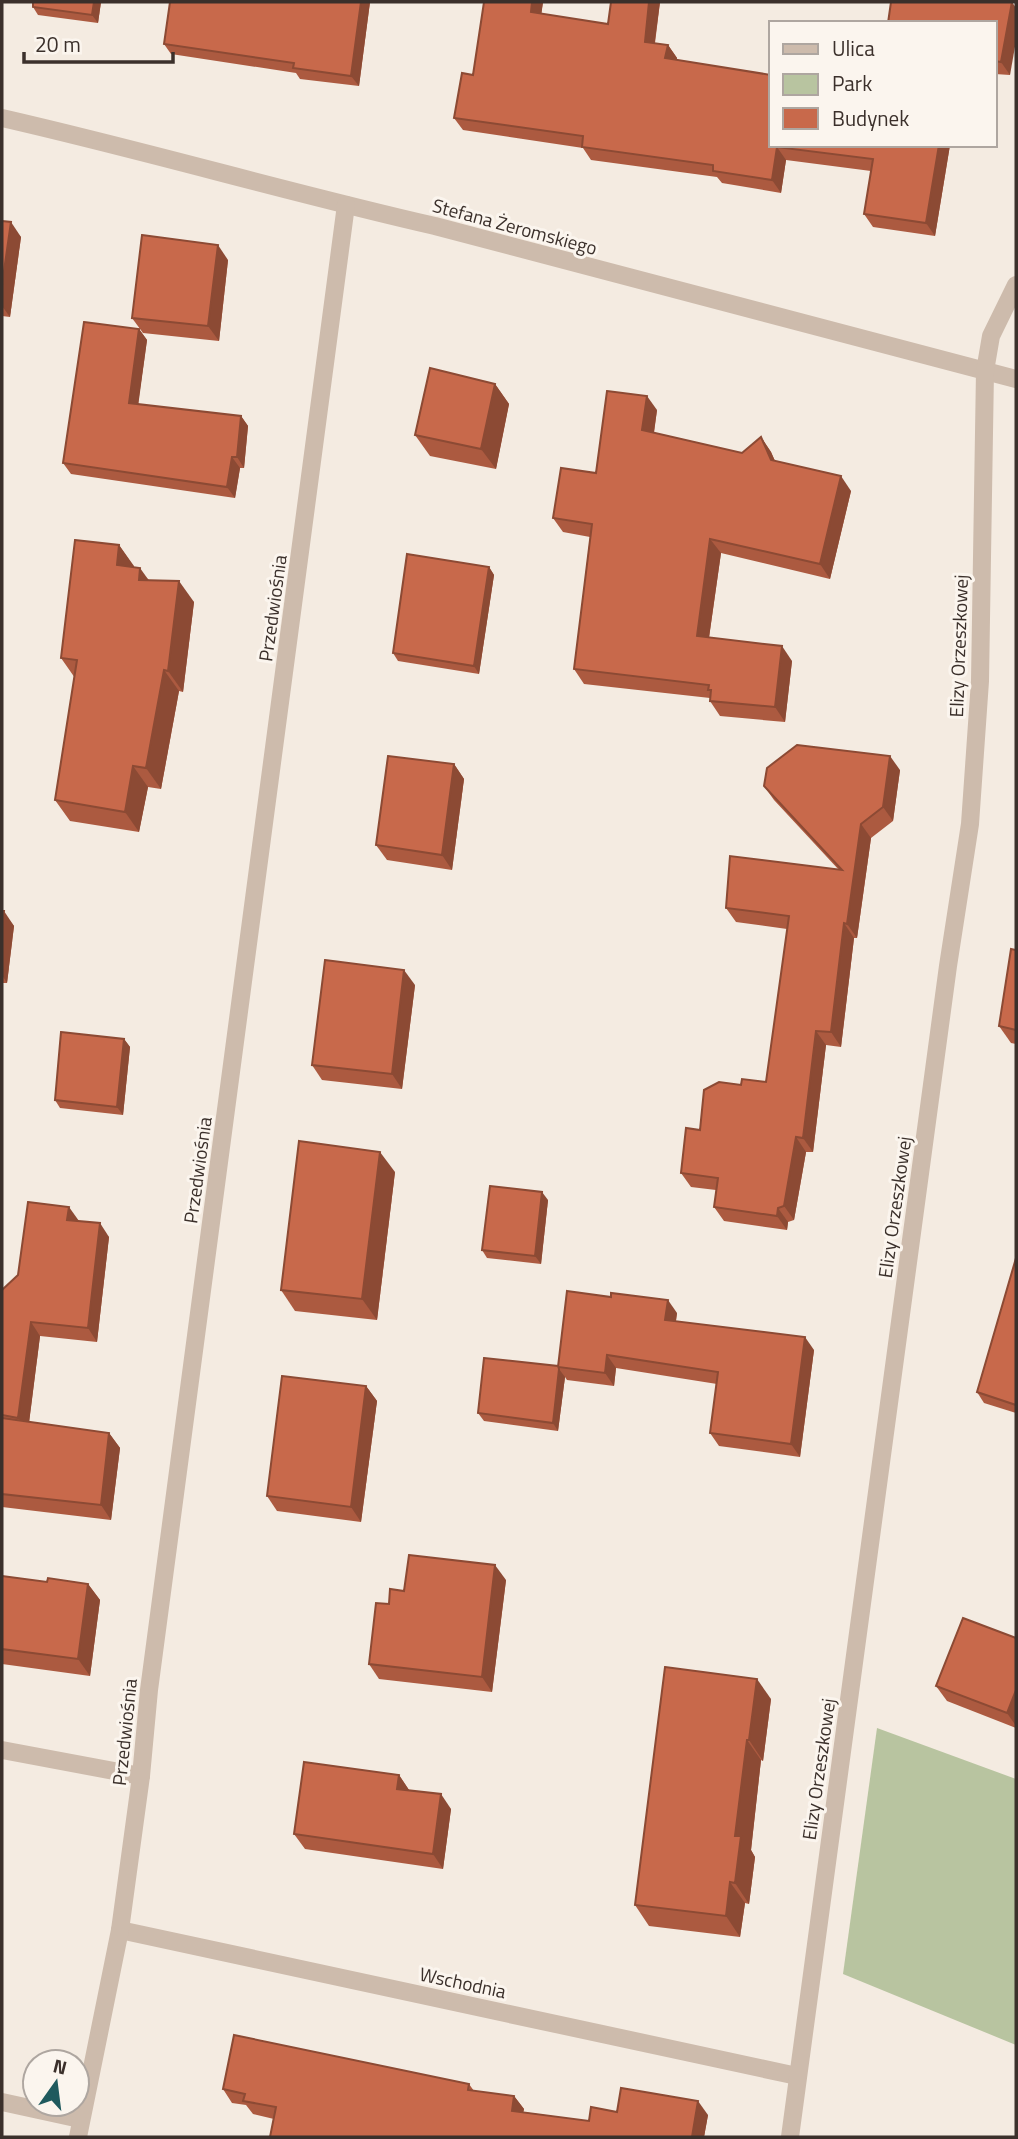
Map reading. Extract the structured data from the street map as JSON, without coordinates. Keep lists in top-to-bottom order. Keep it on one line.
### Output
{"streets":{"street":["Stefana Żeromskiego","Przedwiośnia","Elizy Orzeszkowej","Wschodnia"]},"crossings":[["Stefana Żeromskiego","Przedwiośnia"],["Stefana Żeromskiego","Elizy Orzeszkowej"],["Przedwiośnia","Wschodnia"],["Elizy Orzeszkowej","Wschodnia"]],"legend":["Ulica","Park","Budynek"],"scale_bar":"20 m","north":"top"}
